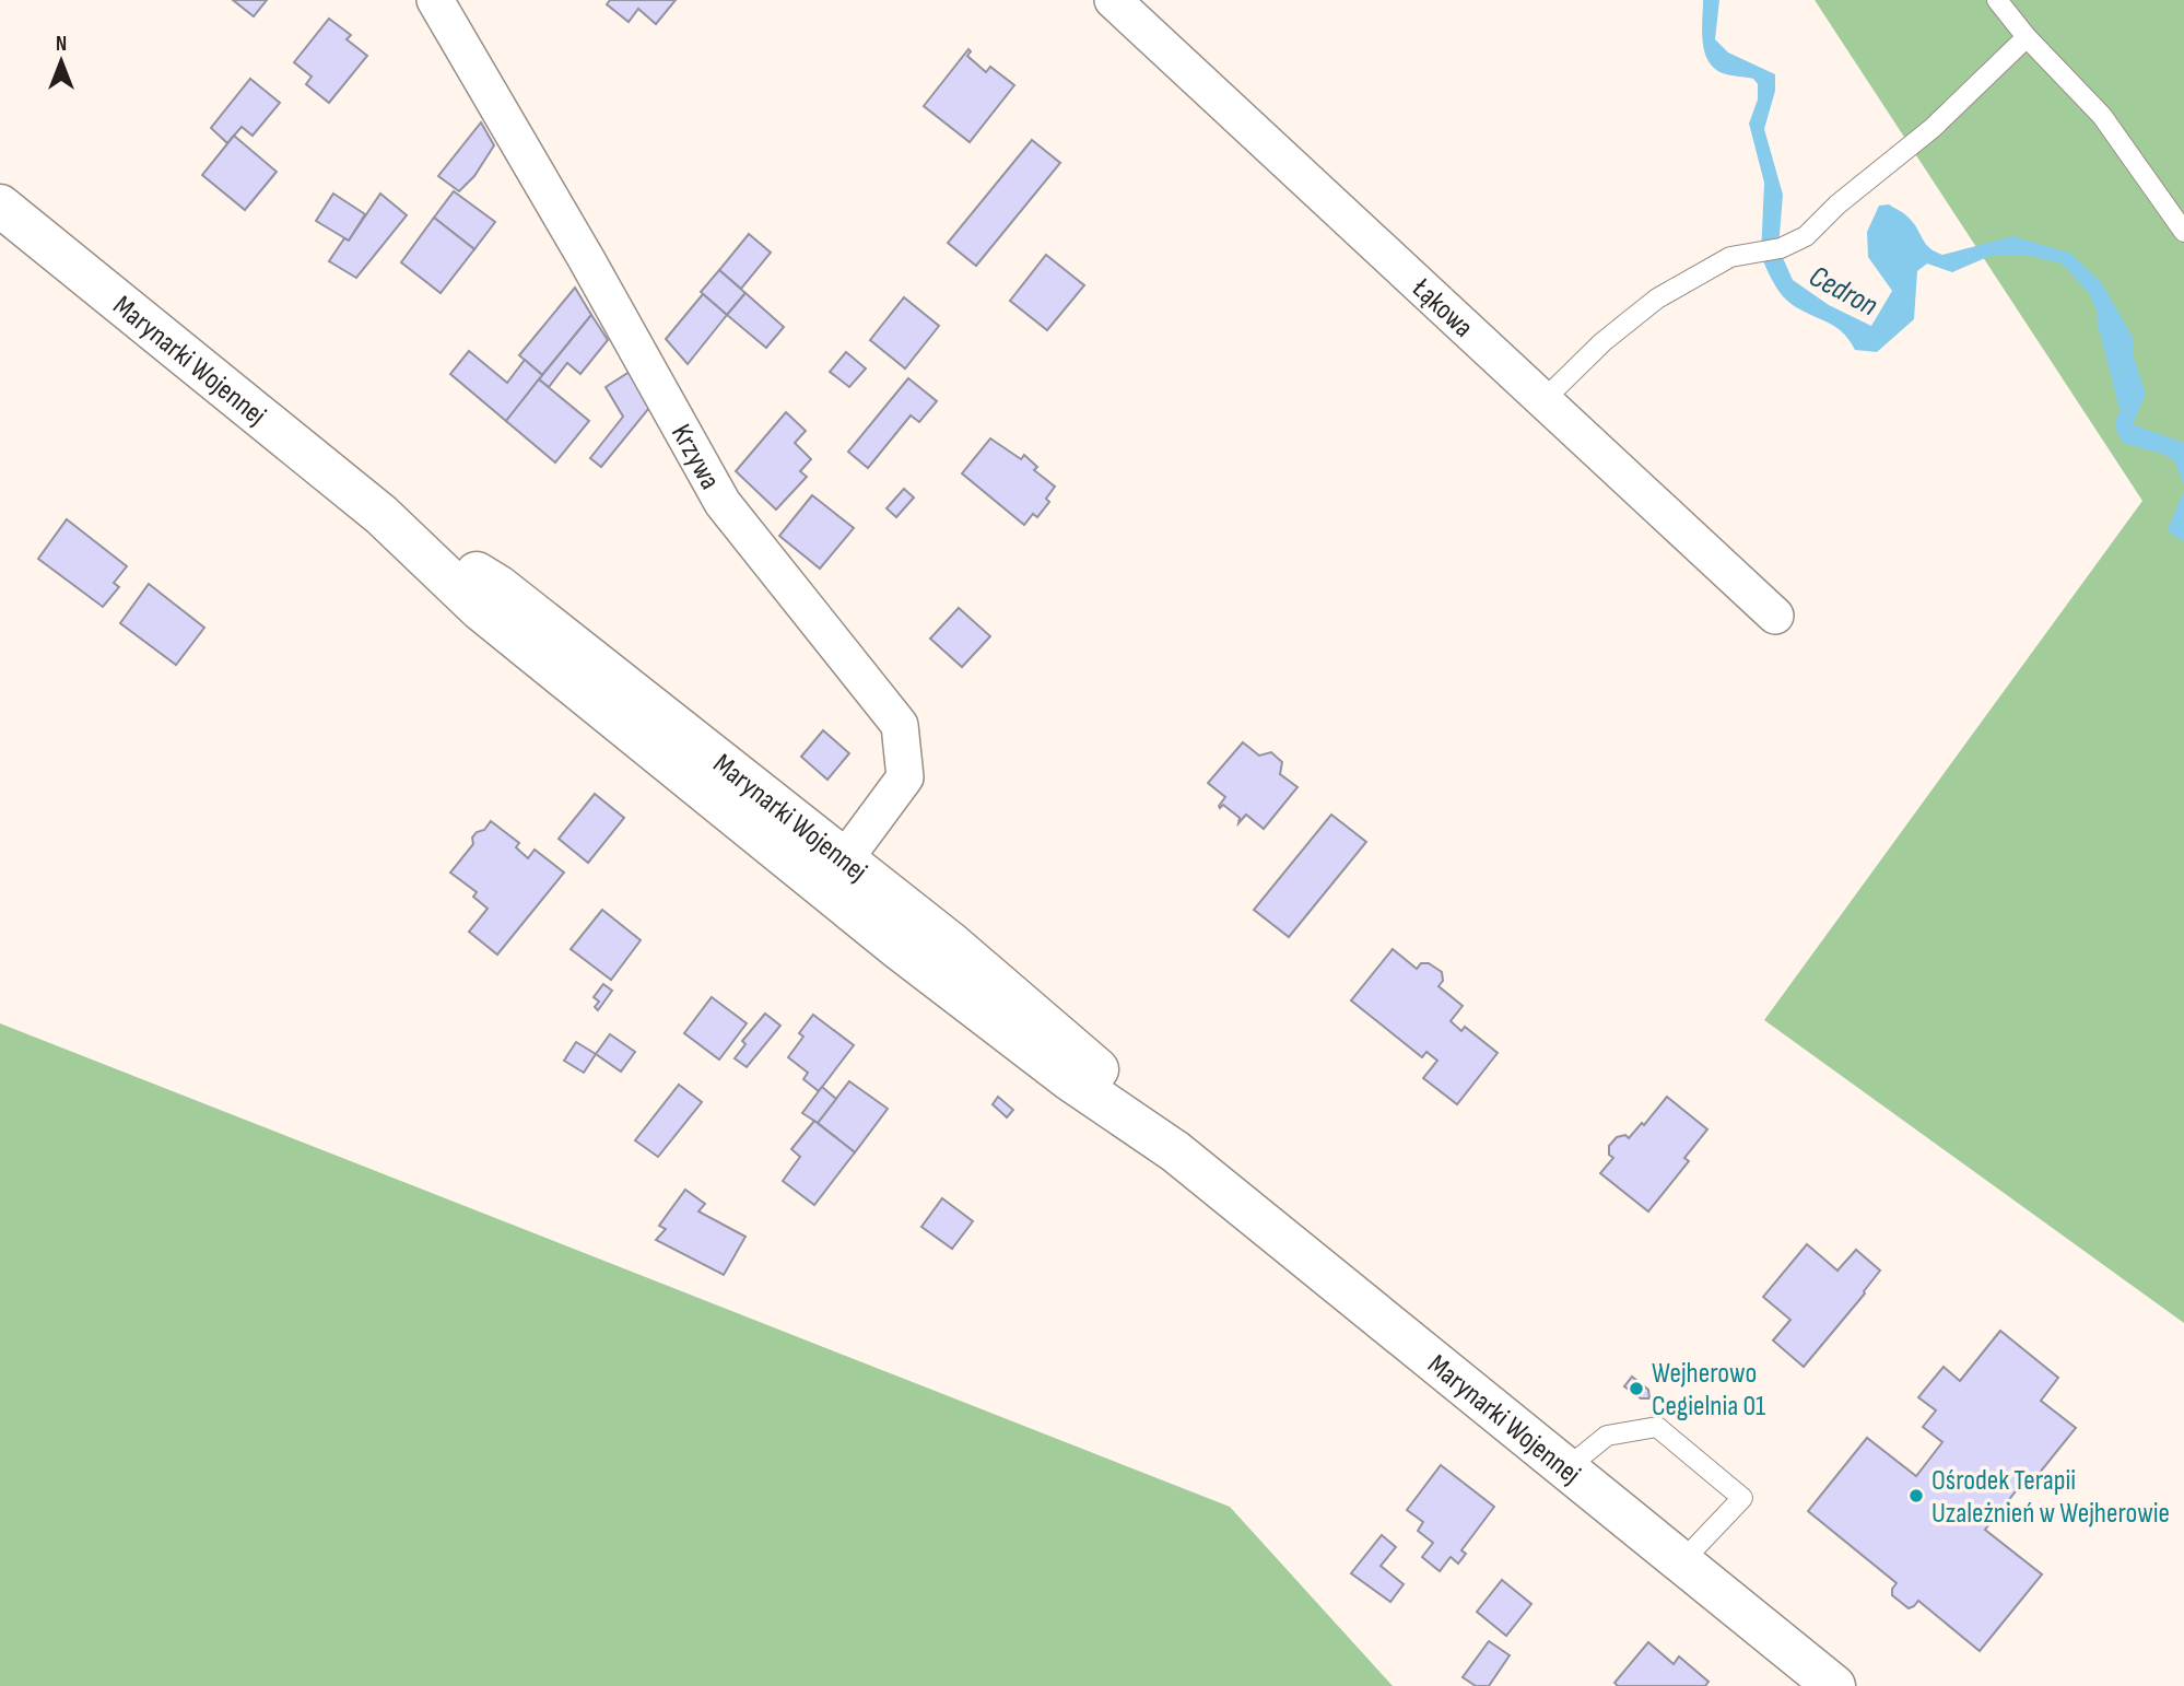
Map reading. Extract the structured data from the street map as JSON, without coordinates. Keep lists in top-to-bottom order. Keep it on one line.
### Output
{"streets":{"main road":["Marynarki Wojennej"],"street":["Łąkowa","Krzywa"]},"crossings":[["Marynarki Wojennej","Krzywa"]],"water":["Cedron"],"places":["Wejherowo Cegielnia 01","Ośrodek Terapii Uzależnień w Wejherowie"],"north":"top"}
